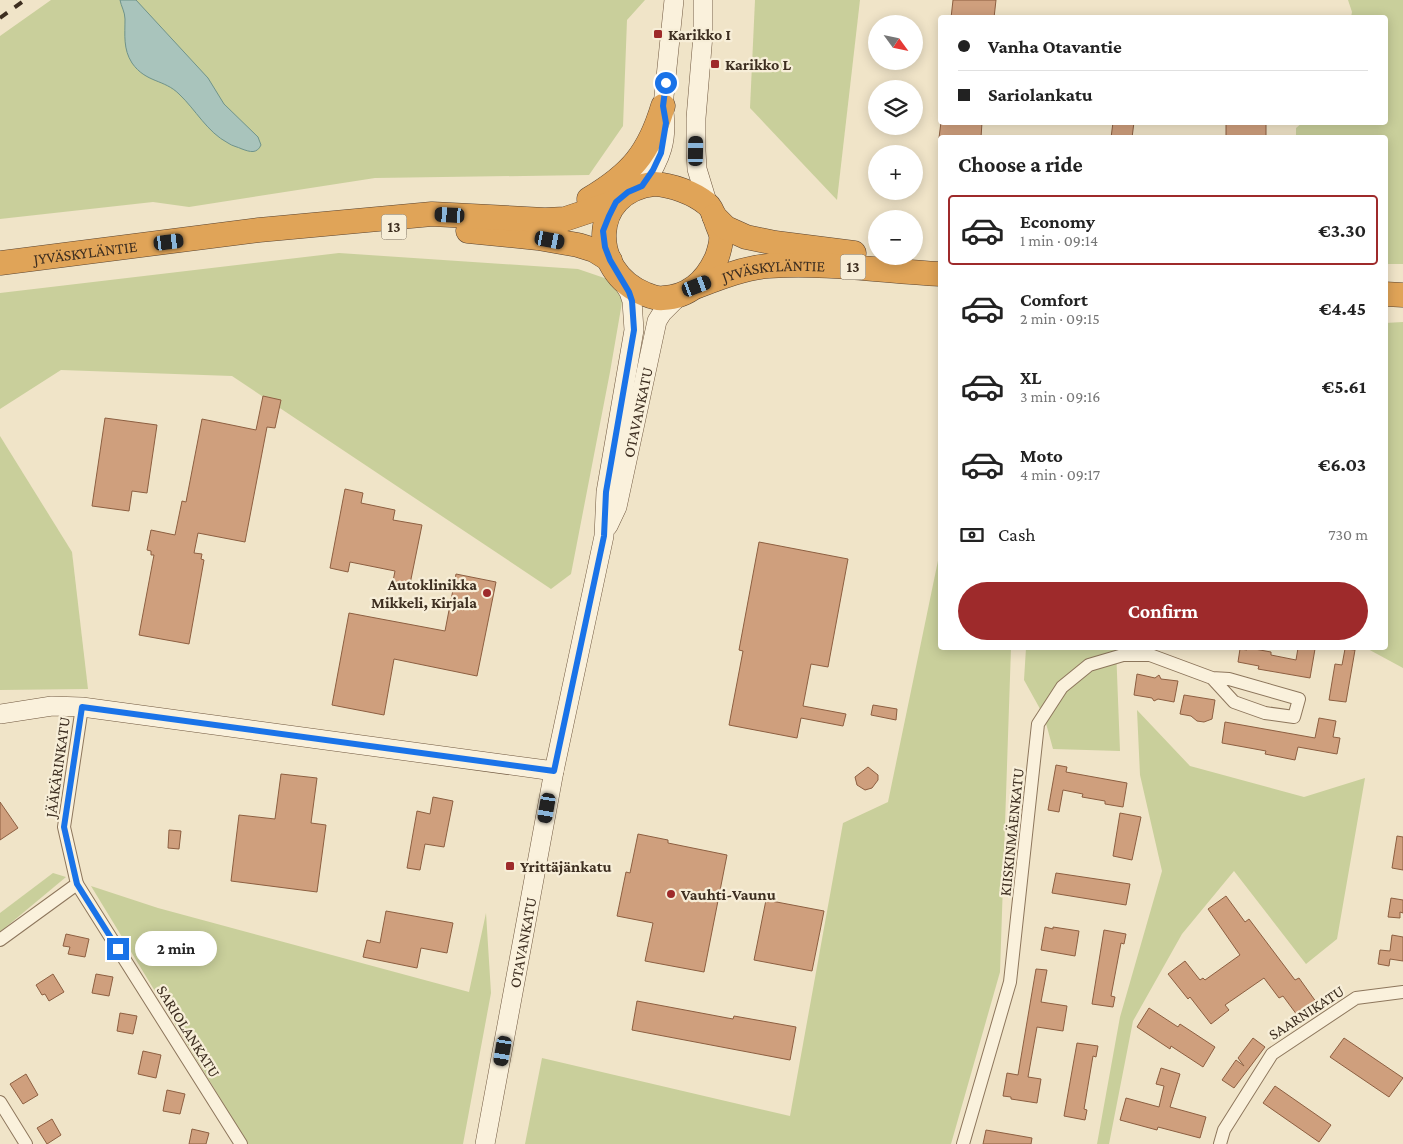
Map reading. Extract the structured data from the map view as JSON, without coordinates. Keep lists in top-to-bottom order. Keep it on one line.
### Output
{"streets":{"highway":["13","JYVÄSKYLÄNTIE"],"main road":["OTAVANKATU"],"street":["JÄÄKÄRINKATU","KIISKINMÄENKATU","SAARNIKATU","SARIOLANKATU"]},"crossings":[["13","JYVÄSKYLÄNTIE"],["13","OTAVANKATU"],["JYVÄSKYLÄNTIE","OTAVANKATU"],["JÄÄKÄRINKATU","SARIOLANKATU"]],"places":{"transit":["Karikko I","Karikko L","Yrittäjänkatu"],"other":["Autoklinikka Mikkeli, Kirjala","Vauhti-Vaunu"]},"north":"bottom right","page":{"map_buttons":["+","−"],"banner":["Vanha Otavantie","Sariolankatu"],"heading":"Choose a ride","list":[{"name":"Economy","note":"1 min · 09:14","value":"€3.30"},{"name":"Comfort","note":"2 min · 09:15","value":"€4.45"},{"name":"XL","note":"3 min · 09:16","value":"€5.61"},{"name":"Moto","note":"4 min · 09:17","value":"€6.03"}],"pay":["Cash","730 m"],"buttons":"Confirm","bubble":"2 min"}}
